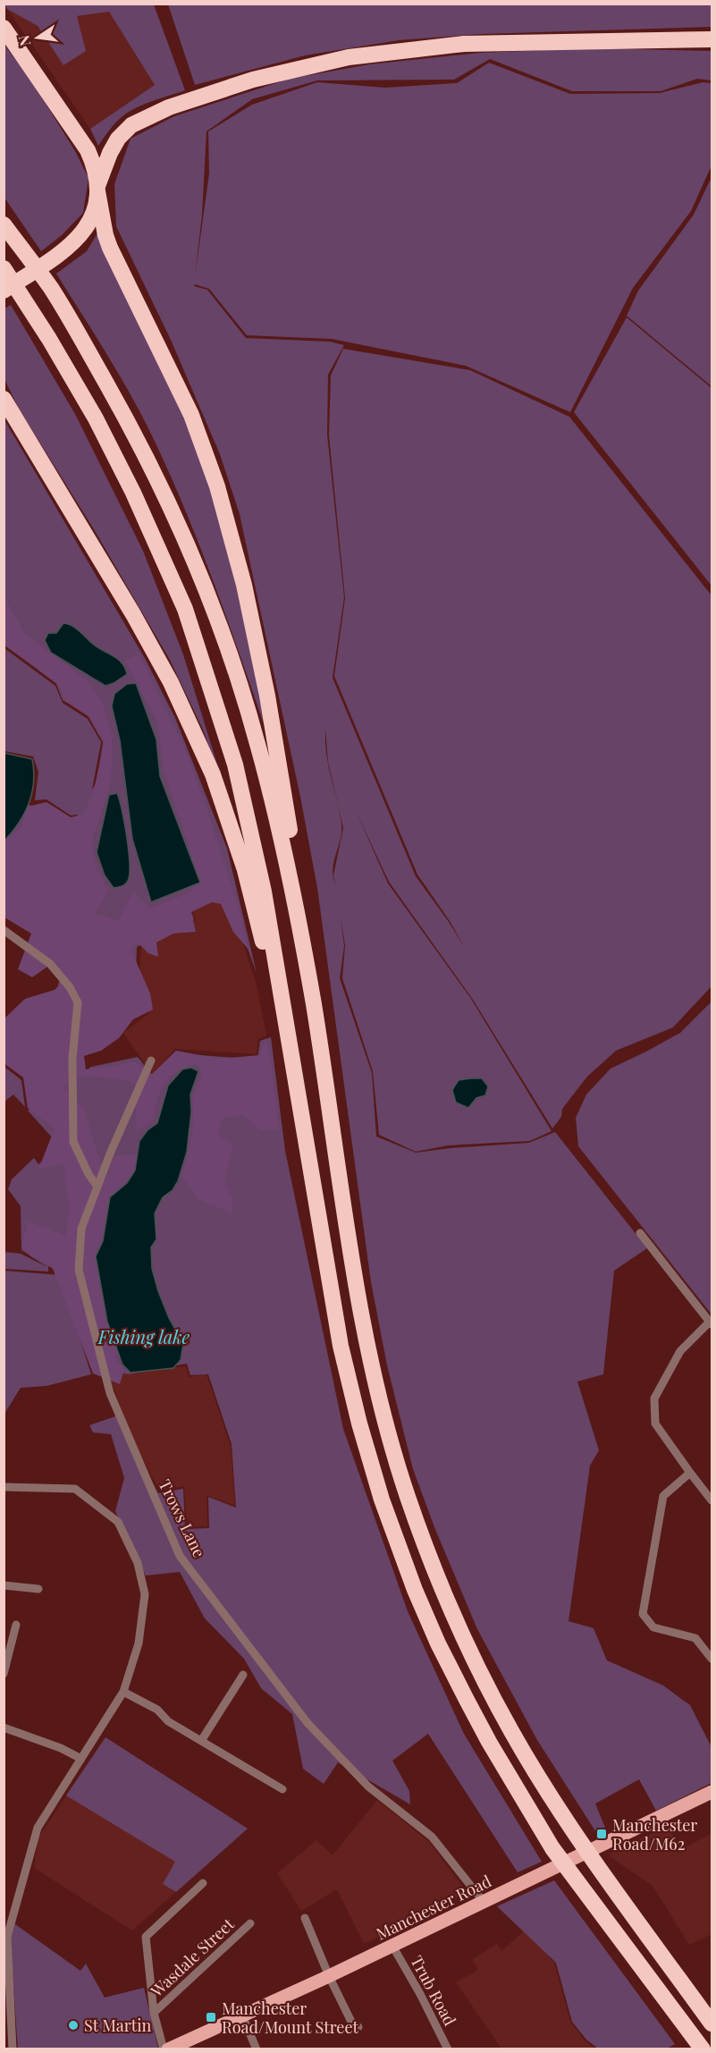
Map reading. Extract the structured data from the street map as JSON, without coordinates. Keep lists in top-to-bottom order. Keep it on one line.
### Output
{"streets":{"main road":["Manchester Road"],"street":["Trows Lane","Wasdale Street","Trub Road"]},"crossings":[["Trows Lane","Manchester Road"],["Manchester Road","Trub Road"]],"water":["Fishing lake"],"places":{"transit":["Manchester Road/M62","Manchester Road/Mount Street"],"other":["St Martin"]},"north":"left"}
